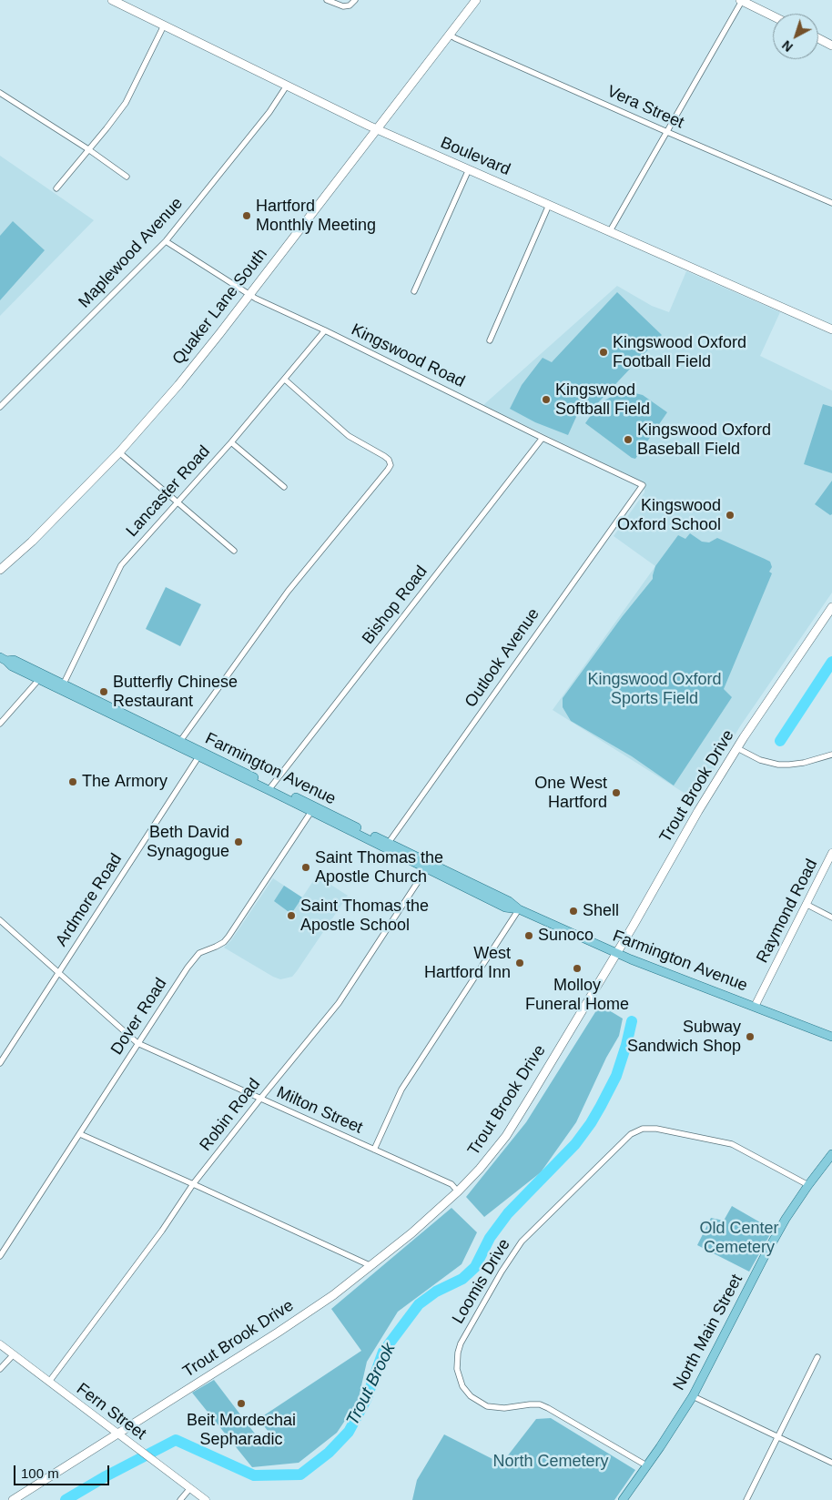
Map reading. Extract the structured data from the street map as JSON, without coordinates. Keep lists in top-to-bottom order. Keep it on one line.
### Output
{"streets":{"main road":["Boulevard","Quaker Lane South","Farmington Avenue","Trout Brook Drive","North Main Street"],"street":["Vera Street","Maplewood Avenue","Kingswood Road","Lancaster Road","Bishop Road","Outlook Avenue","Ardmore Road","Raymond Road","Dover Road","Milton Street","Robin Road","Loomis Drive","Fern Street"]},"crossings":[["Vera Street","Quaker Lane South"],["Boulevard","Maplewood Avenue"],["Boulevard","Quaker Lane South"],["Maplewood Avenue","Kingswood Road"],["Quaker Lane South","Kingswood Road"],["Kingswood Road","Lancaster Road"],["Kingswood Road","Bishop Road"],["Kingswood Road","Outlook Avenue"],["Lancaster Road","Farmington Avenue"],["Bishop Road","Farmington Avenue"],["Outlook Avenue","Farmington Avenue"],["Farmington Avenue","Trout Brook Drive"],["Farmington Avenue","Ardmore Road"],["Farmington Avenue","Raymond Road"],["Farmington Avenue","Dover Road"],["Farmington Avenue","Robin Road"],["Trout Brook Drive","Milton Street"],["Trout Brook Drive","Fern Street"],["Ardmore Road","Milton Street"],["Dover Road","Milton Street"],["Milton Street","Robin Road"],["Robin Road","Fern Street"],["Loomis Drive","North Main Street"]],"water":["Trout Brook"],"parks":["Kingswood Oxford Sports Field","Old Center Cemetery","North Cemetery"],"places":["Hartford Monthly Meeting","Kingswood Oxford Football Field","Kingswood Softball Field","Kingswood Oxford Baseball Field","Kingswood Oxford School","Butterfly Chinese Restaurant","The Armory","One West Hartford","Beth David Synagogue","Saint Thomas the Apostle Church","Shell","Saint Thomas the Apostle School","Sunoco","West Hartford Inn","Molloy Funeral Home","Subway Sandwich Shop","Beit Mordechai Sepharadic"],"scale_bar":"100 m","north":"bottom left"}
